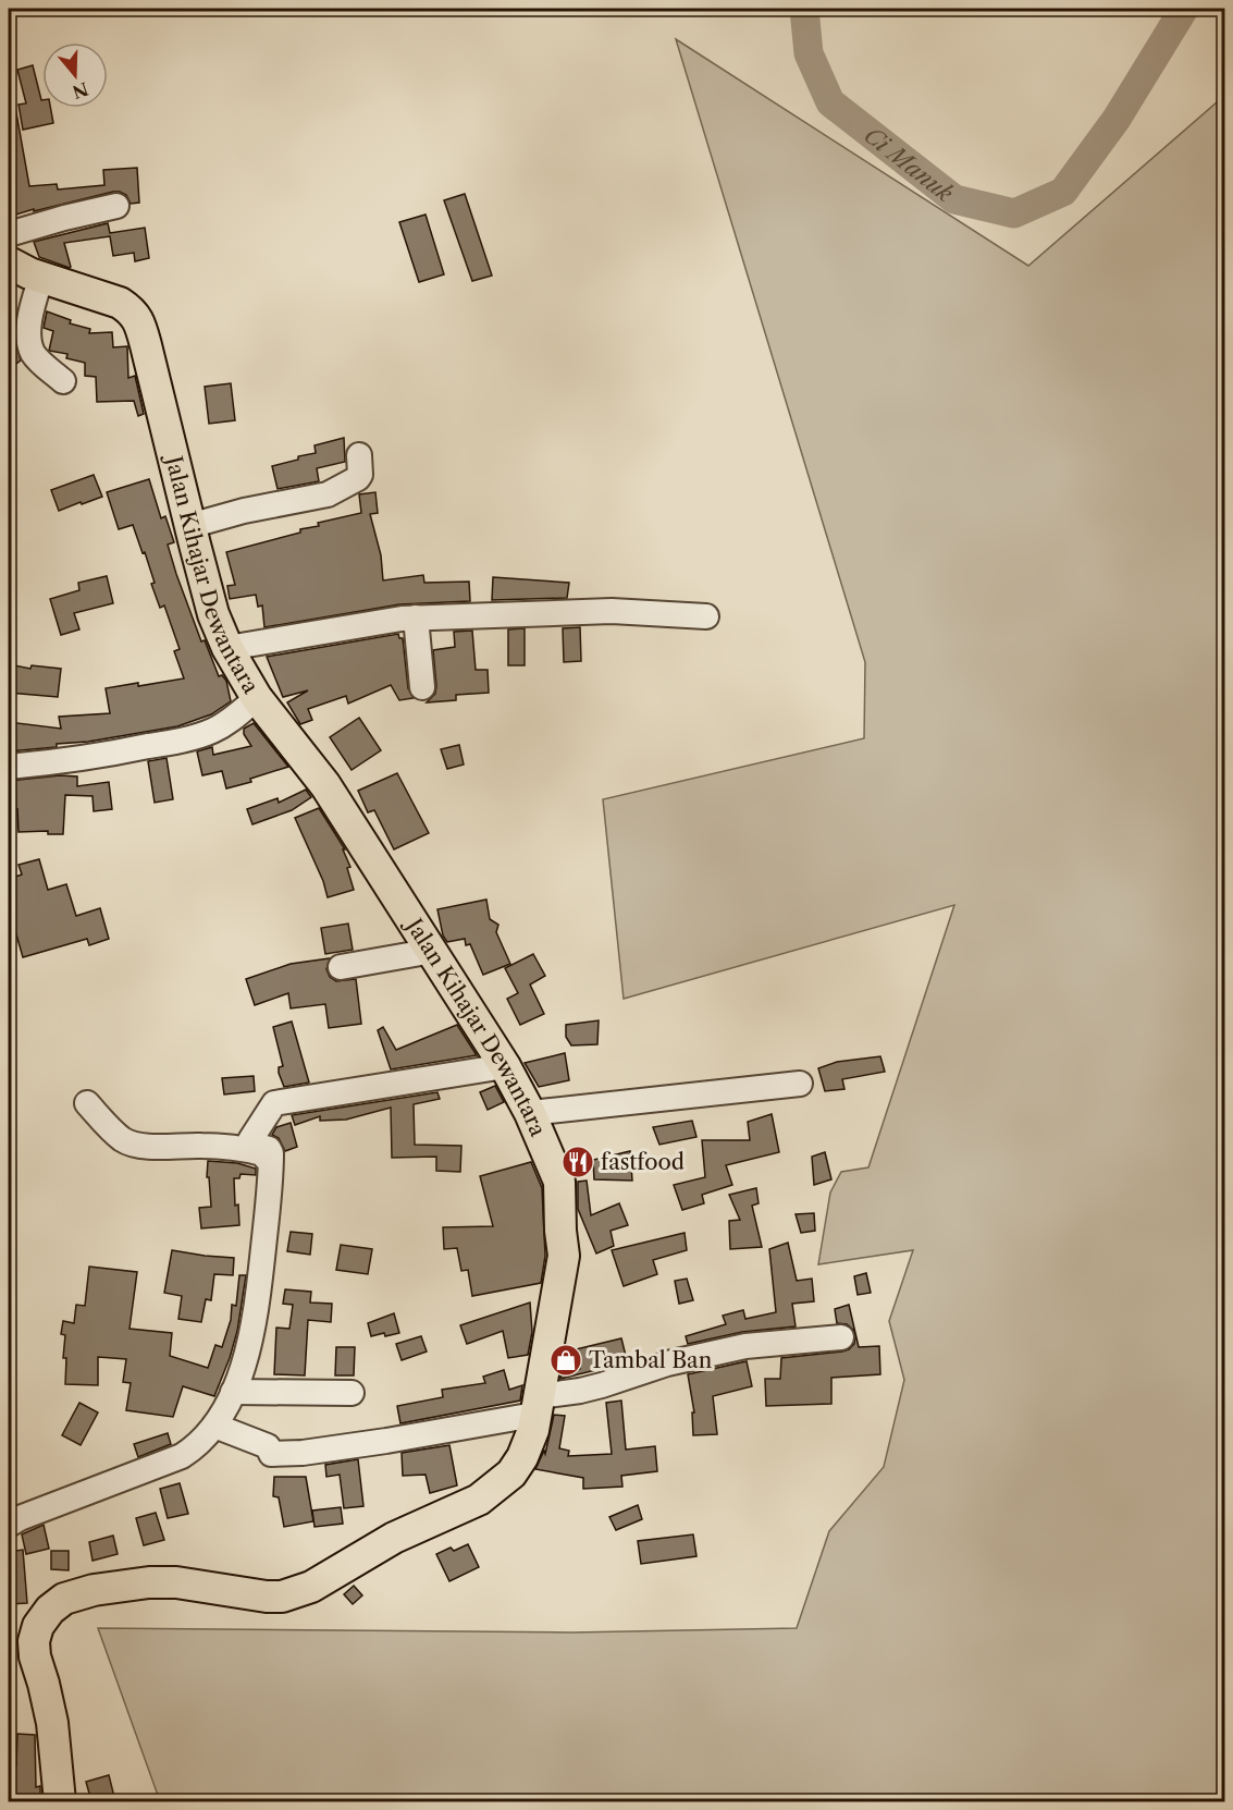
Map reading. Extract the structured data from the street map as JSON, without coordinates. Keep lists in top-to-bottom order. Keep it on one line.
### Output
{"streets":{"main road":["Jalan Kihajar Dewantara"]},"water":["Ci Manuk"],"places":{"restaurant":["fastfood"],"shop":["Tambal Ban"]},"north":"bottom"}
